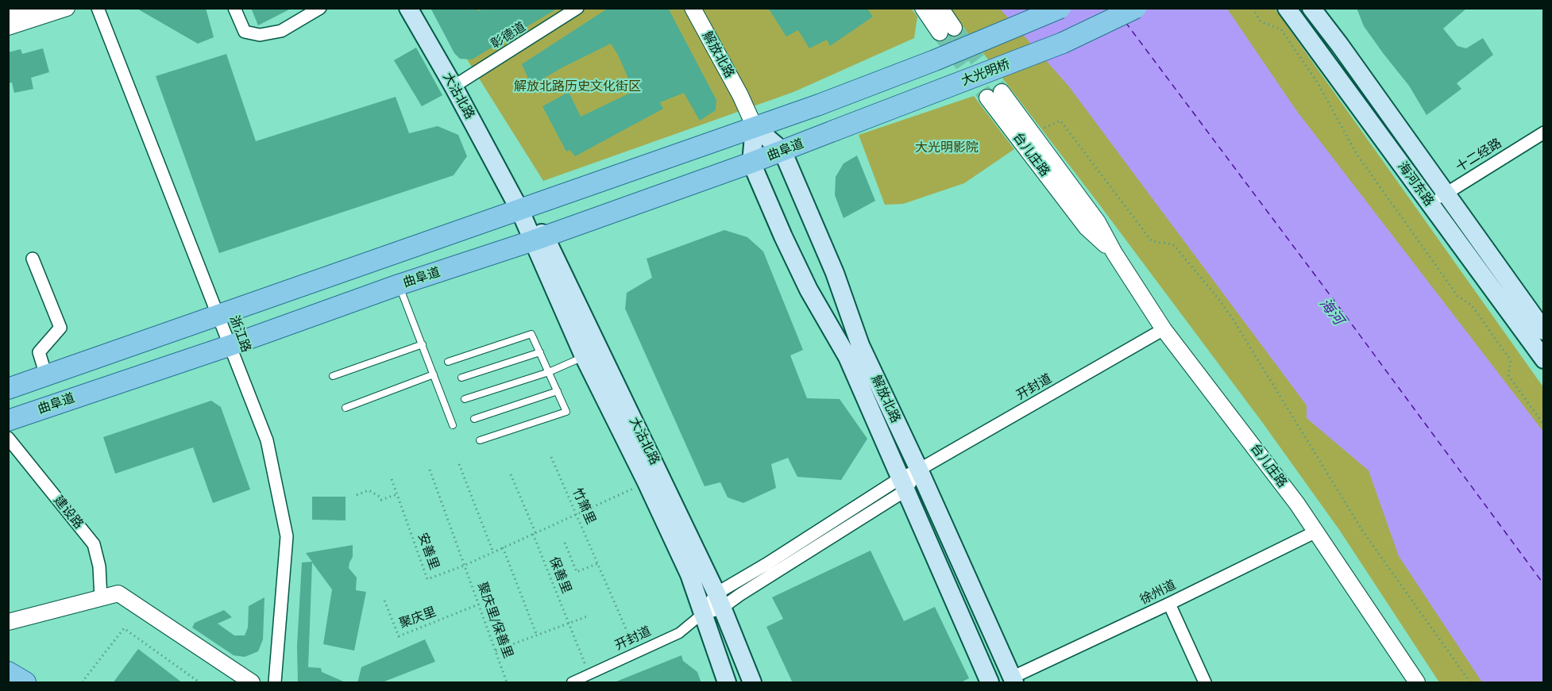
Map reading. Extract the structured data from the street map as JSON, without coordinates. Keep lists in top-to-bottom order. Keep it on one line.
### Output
{"streets":{"main road":["解放北路","大光明桥","大沽北路","曲阜道","海河东路"],"street":["彰德道","台儿庄路","十二经路","浙江路","开封道","建设路","徐州道"],"path":["竹箫里","安善里","保善里","聚庆里","聚庆里/保善里"]},"crossings":[["彰德道","大沽北路"],["解放北路","曲阜道"],["解放北路","开封道"],["解放北路","徐州道"],["大光明桥","曲阜道"],["大沽北路","曲阜道"],["大沽北路","开封道"],["大沽北路","安善里"],["曲阜道","浙江路"],["台儿庄路","开封道"],["台儿庄路","徐州道"],["十二经路","海河东路"],["开封道","竹箫里"],["开封道","保善里"],["竹箫里","安善里"],["安善里","保善里"],["安善里","聚庆里/保善里"],["聚庆里","聚庆里/保善里"]],"water":["海河"],"parks":["解放北路历史文化街区","大光明影院"]}
